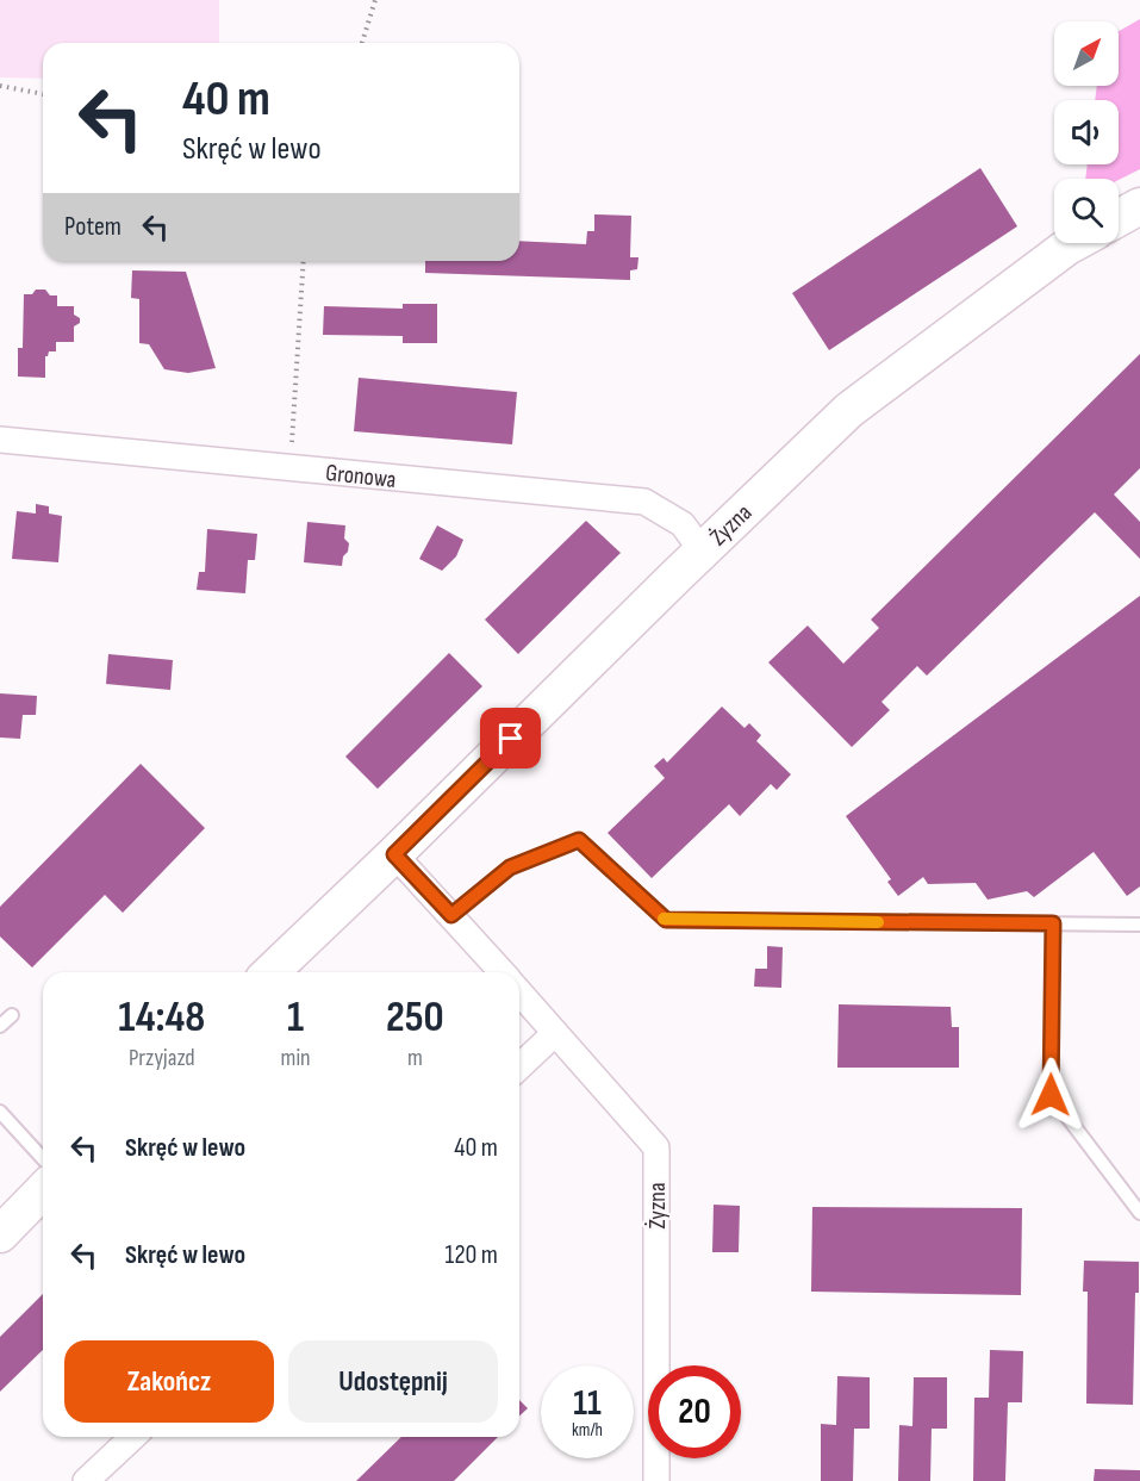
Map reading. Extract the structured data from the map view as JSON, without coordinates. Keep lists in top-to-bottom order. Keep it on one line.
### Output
{"streets":{"street":["Gronowa","Żyzna"]},"crossings":[["Gronowa","Żyzna"]],"north":"top right","page":{"turn":["40 m","Skręć w lewo"],"then":"Potem","eta":["14:48","Przyjazd","1","min","250","m"],"list":[{"name":"Skręć w lewo","value":"40 m"},{"name":"Skręć w lewo","value":"120 m"}],"buttons":["Zakończ","Udostępnij"],"speed":"11 km/h","limit":"20"}}
